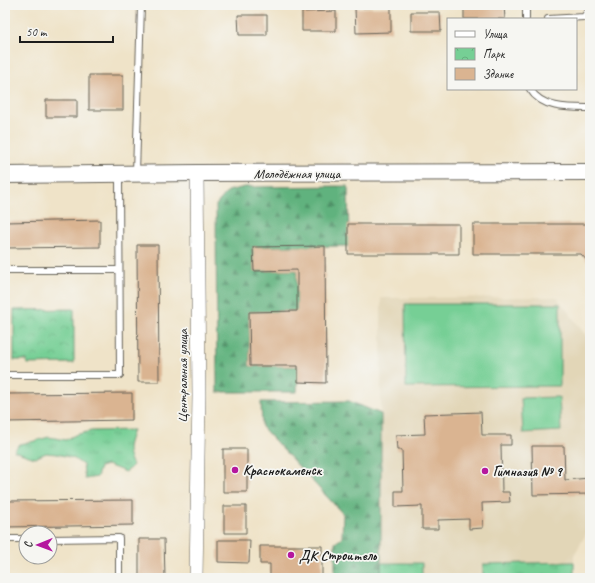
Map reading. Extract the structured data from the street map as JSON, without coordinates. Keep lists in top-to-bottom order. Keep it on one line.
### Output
{"streets":{"street":["Молодёжная улица","Центральная улица"]},"crossings":[["Молодёжная улица","Центральная улица"]],"places":["Краснокаменск","Гимназия № 9","ДК Строитель"],"legend":["Улица","Парк","Здание"],"scale_bar":"50 m","north":"left"}
